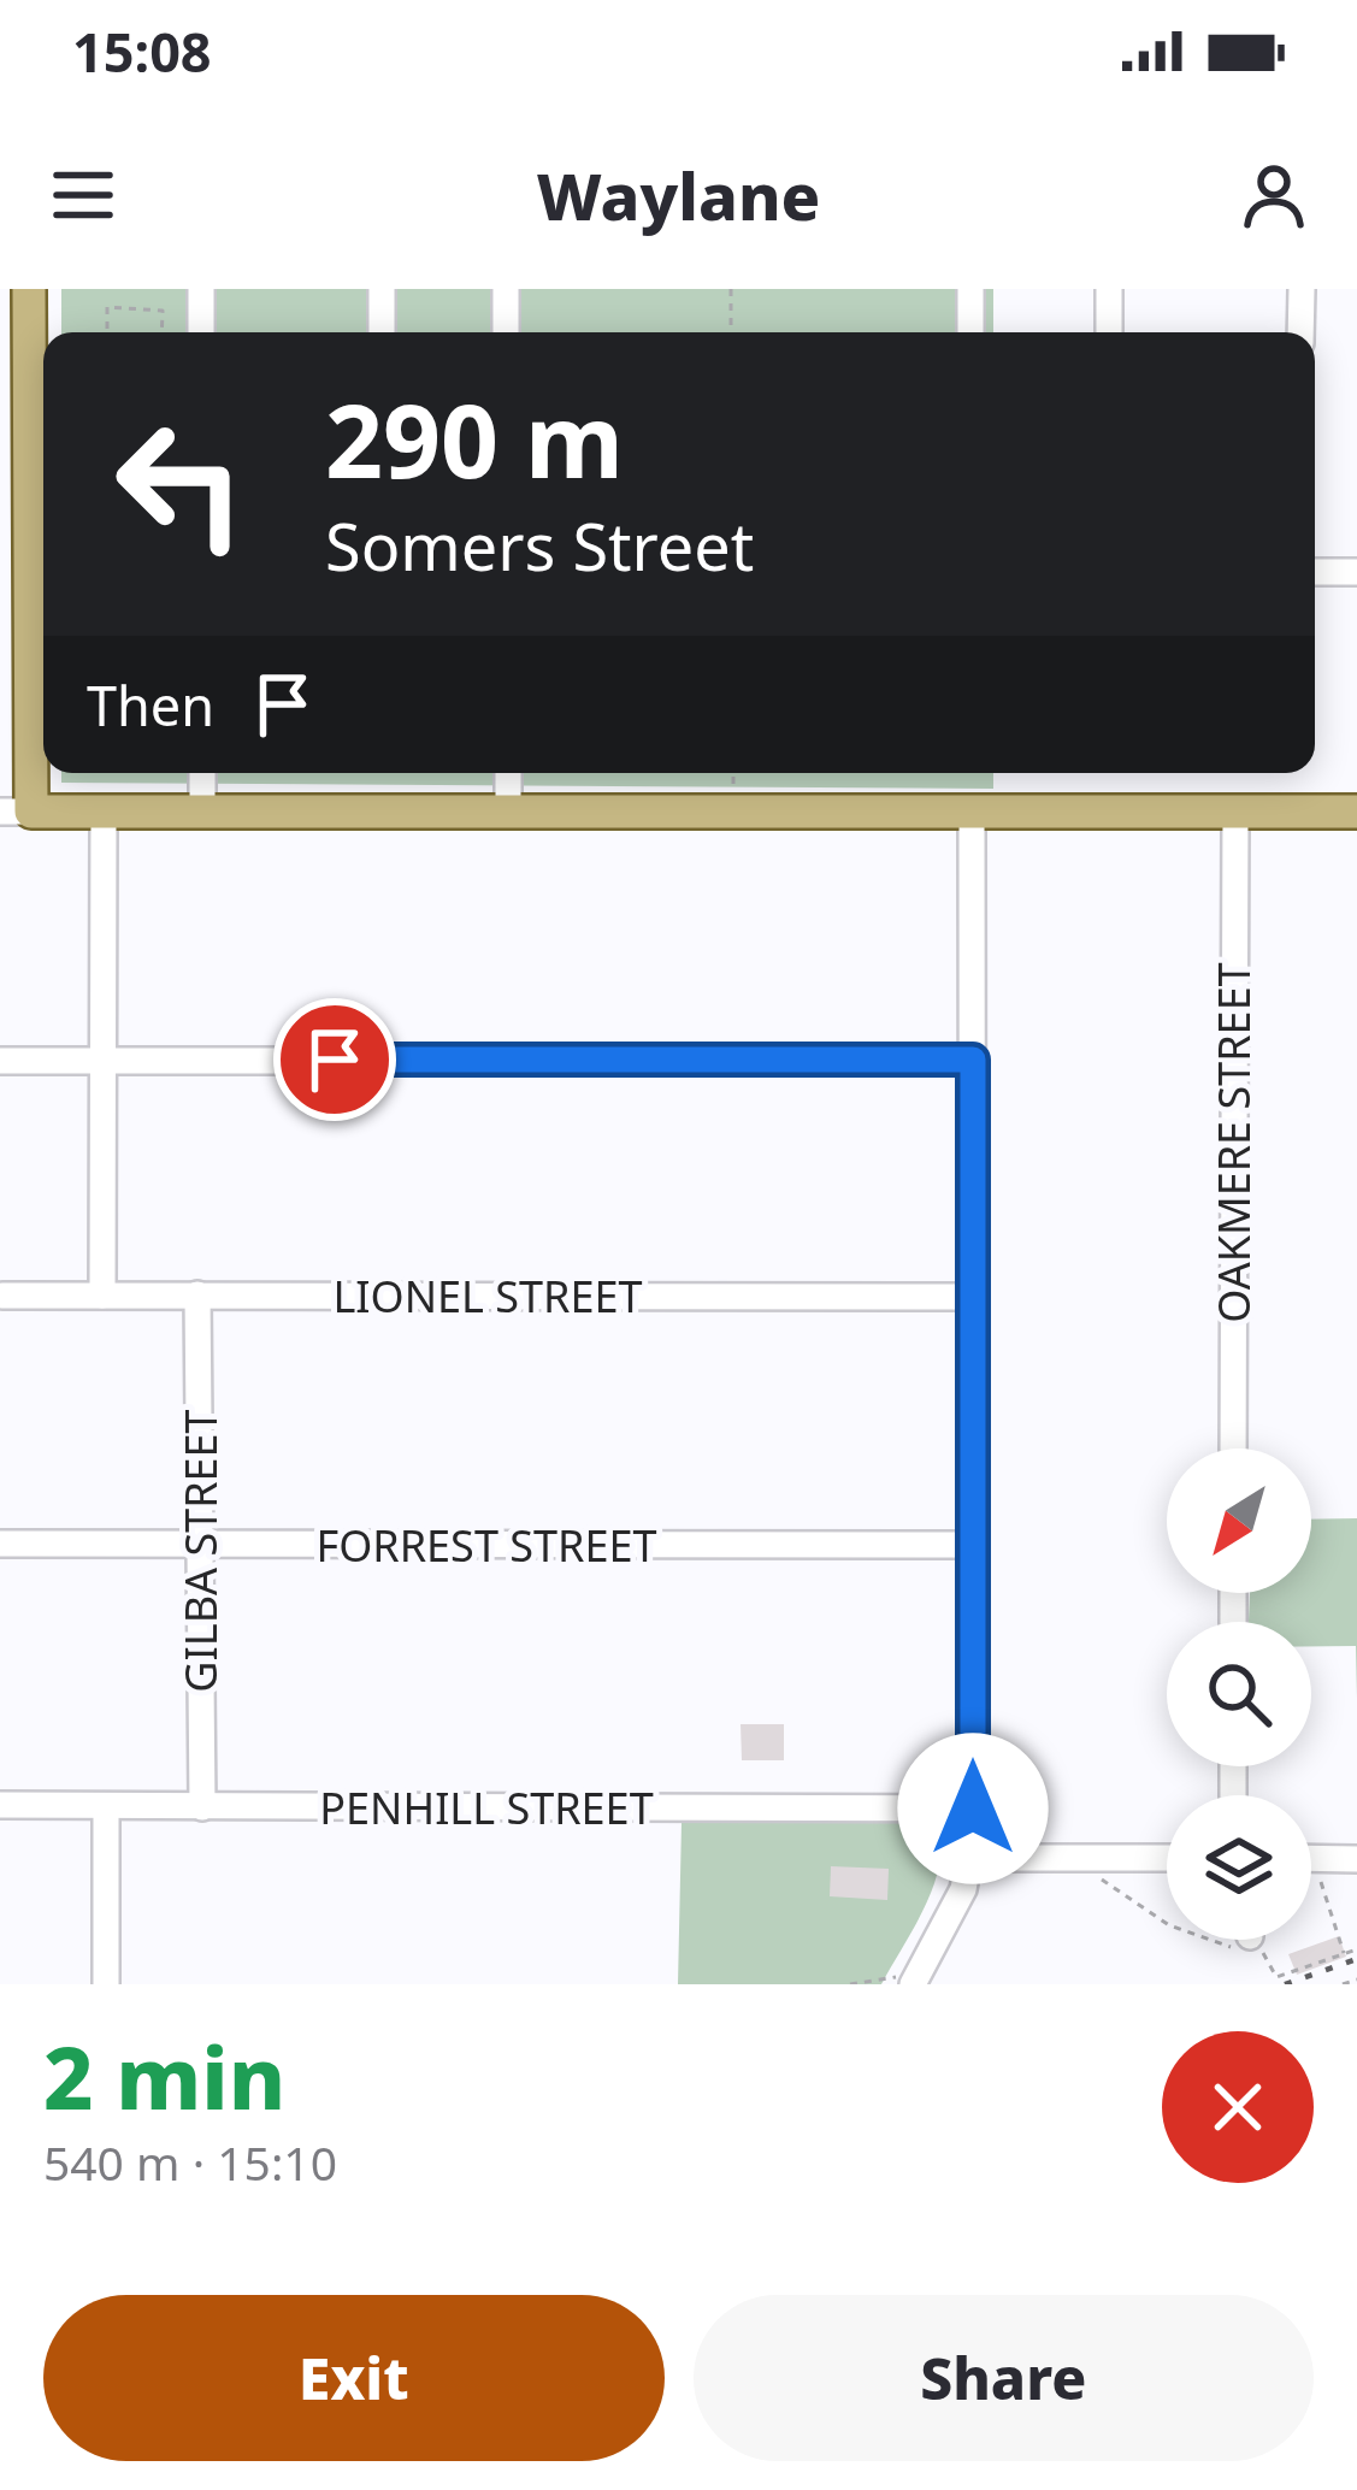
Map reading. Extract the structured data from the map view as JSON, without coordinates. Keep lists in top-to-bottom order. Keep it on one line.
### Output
{"streets":{"street":["OAKMERE STREET","LIONEL STREET","FORREST STREET","GILBA STREET","PENHILL STREET"]},"crossings":[["LIONEL STREET","GILBA STREET"],["FORREST STREET","GILBA STREET"],["GILBA STREET","PENHILL STREET"]],"north":"bottom left","page":{"status":"15:08","header":"Waylane","turn":["290 m","Somers Street"],"then":"Then","heading":["2 min","540 m · 15:10"],"buttons":["Exit","Share"]}}
